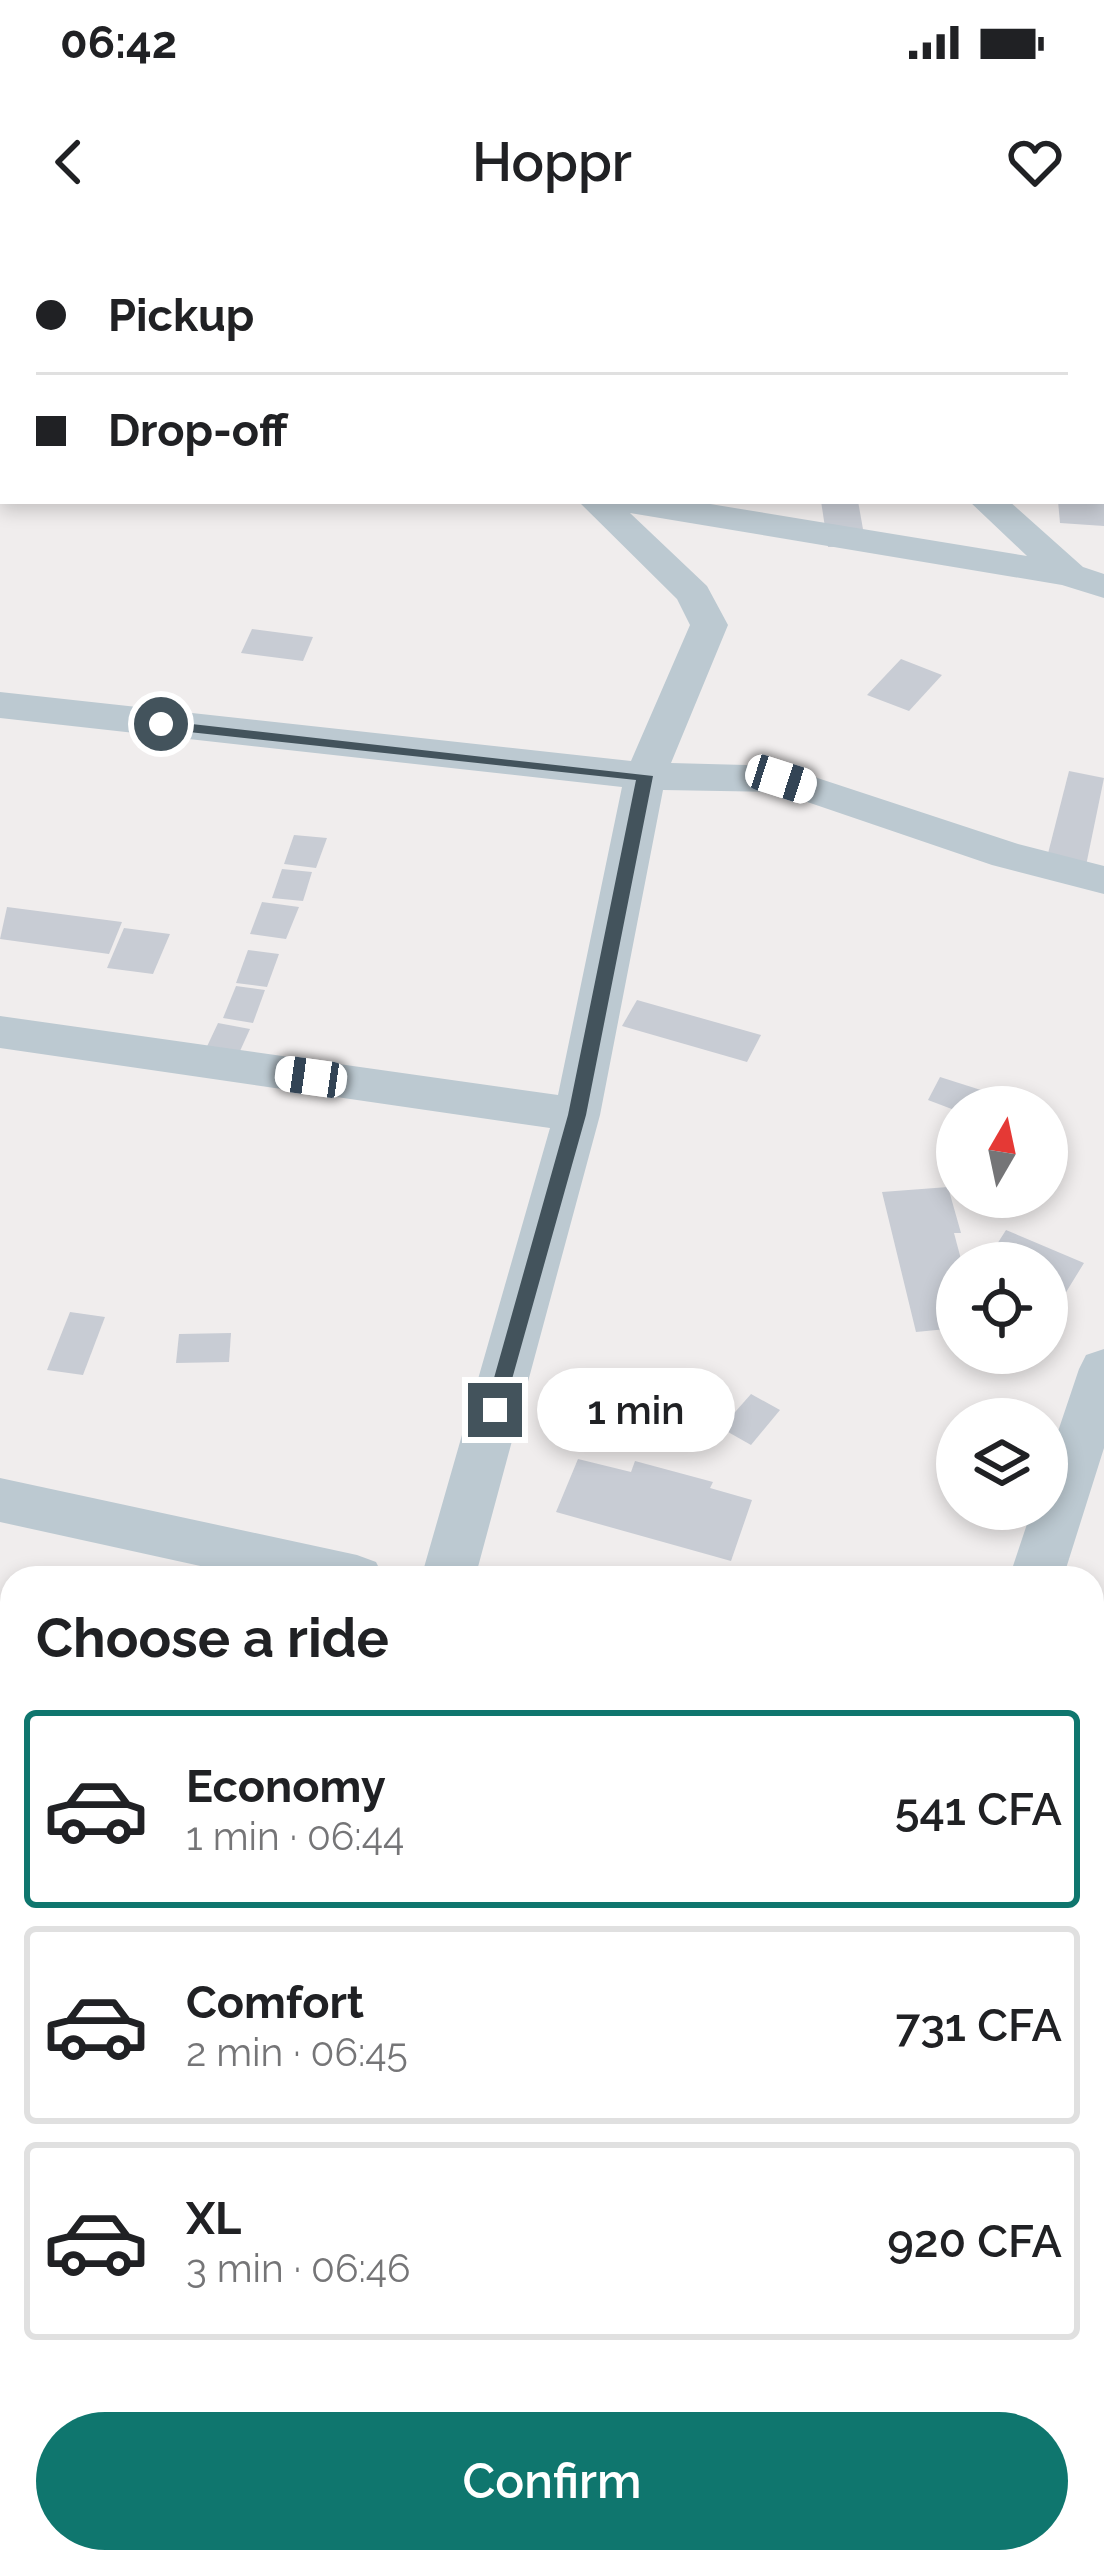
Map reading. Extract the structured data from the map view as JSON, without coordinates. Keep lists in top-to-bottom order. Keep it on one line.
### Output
{"north":"top","page":{"status":"06:42","header":"Hoppr","banner":["Pickup","Drop-off"],"bubble":"1 min","heading":"Choose a ride","list":[{"name":"Economy","note":"1 min · 06:44","value":"541 CFA"},{"name":"Comfort","note":"2 min · 06:45","value":"731 CFA"},{"name":"XL","note":"3 min · 06:46","value":"920 CFA"}],"buttons":"Confirm"}}
